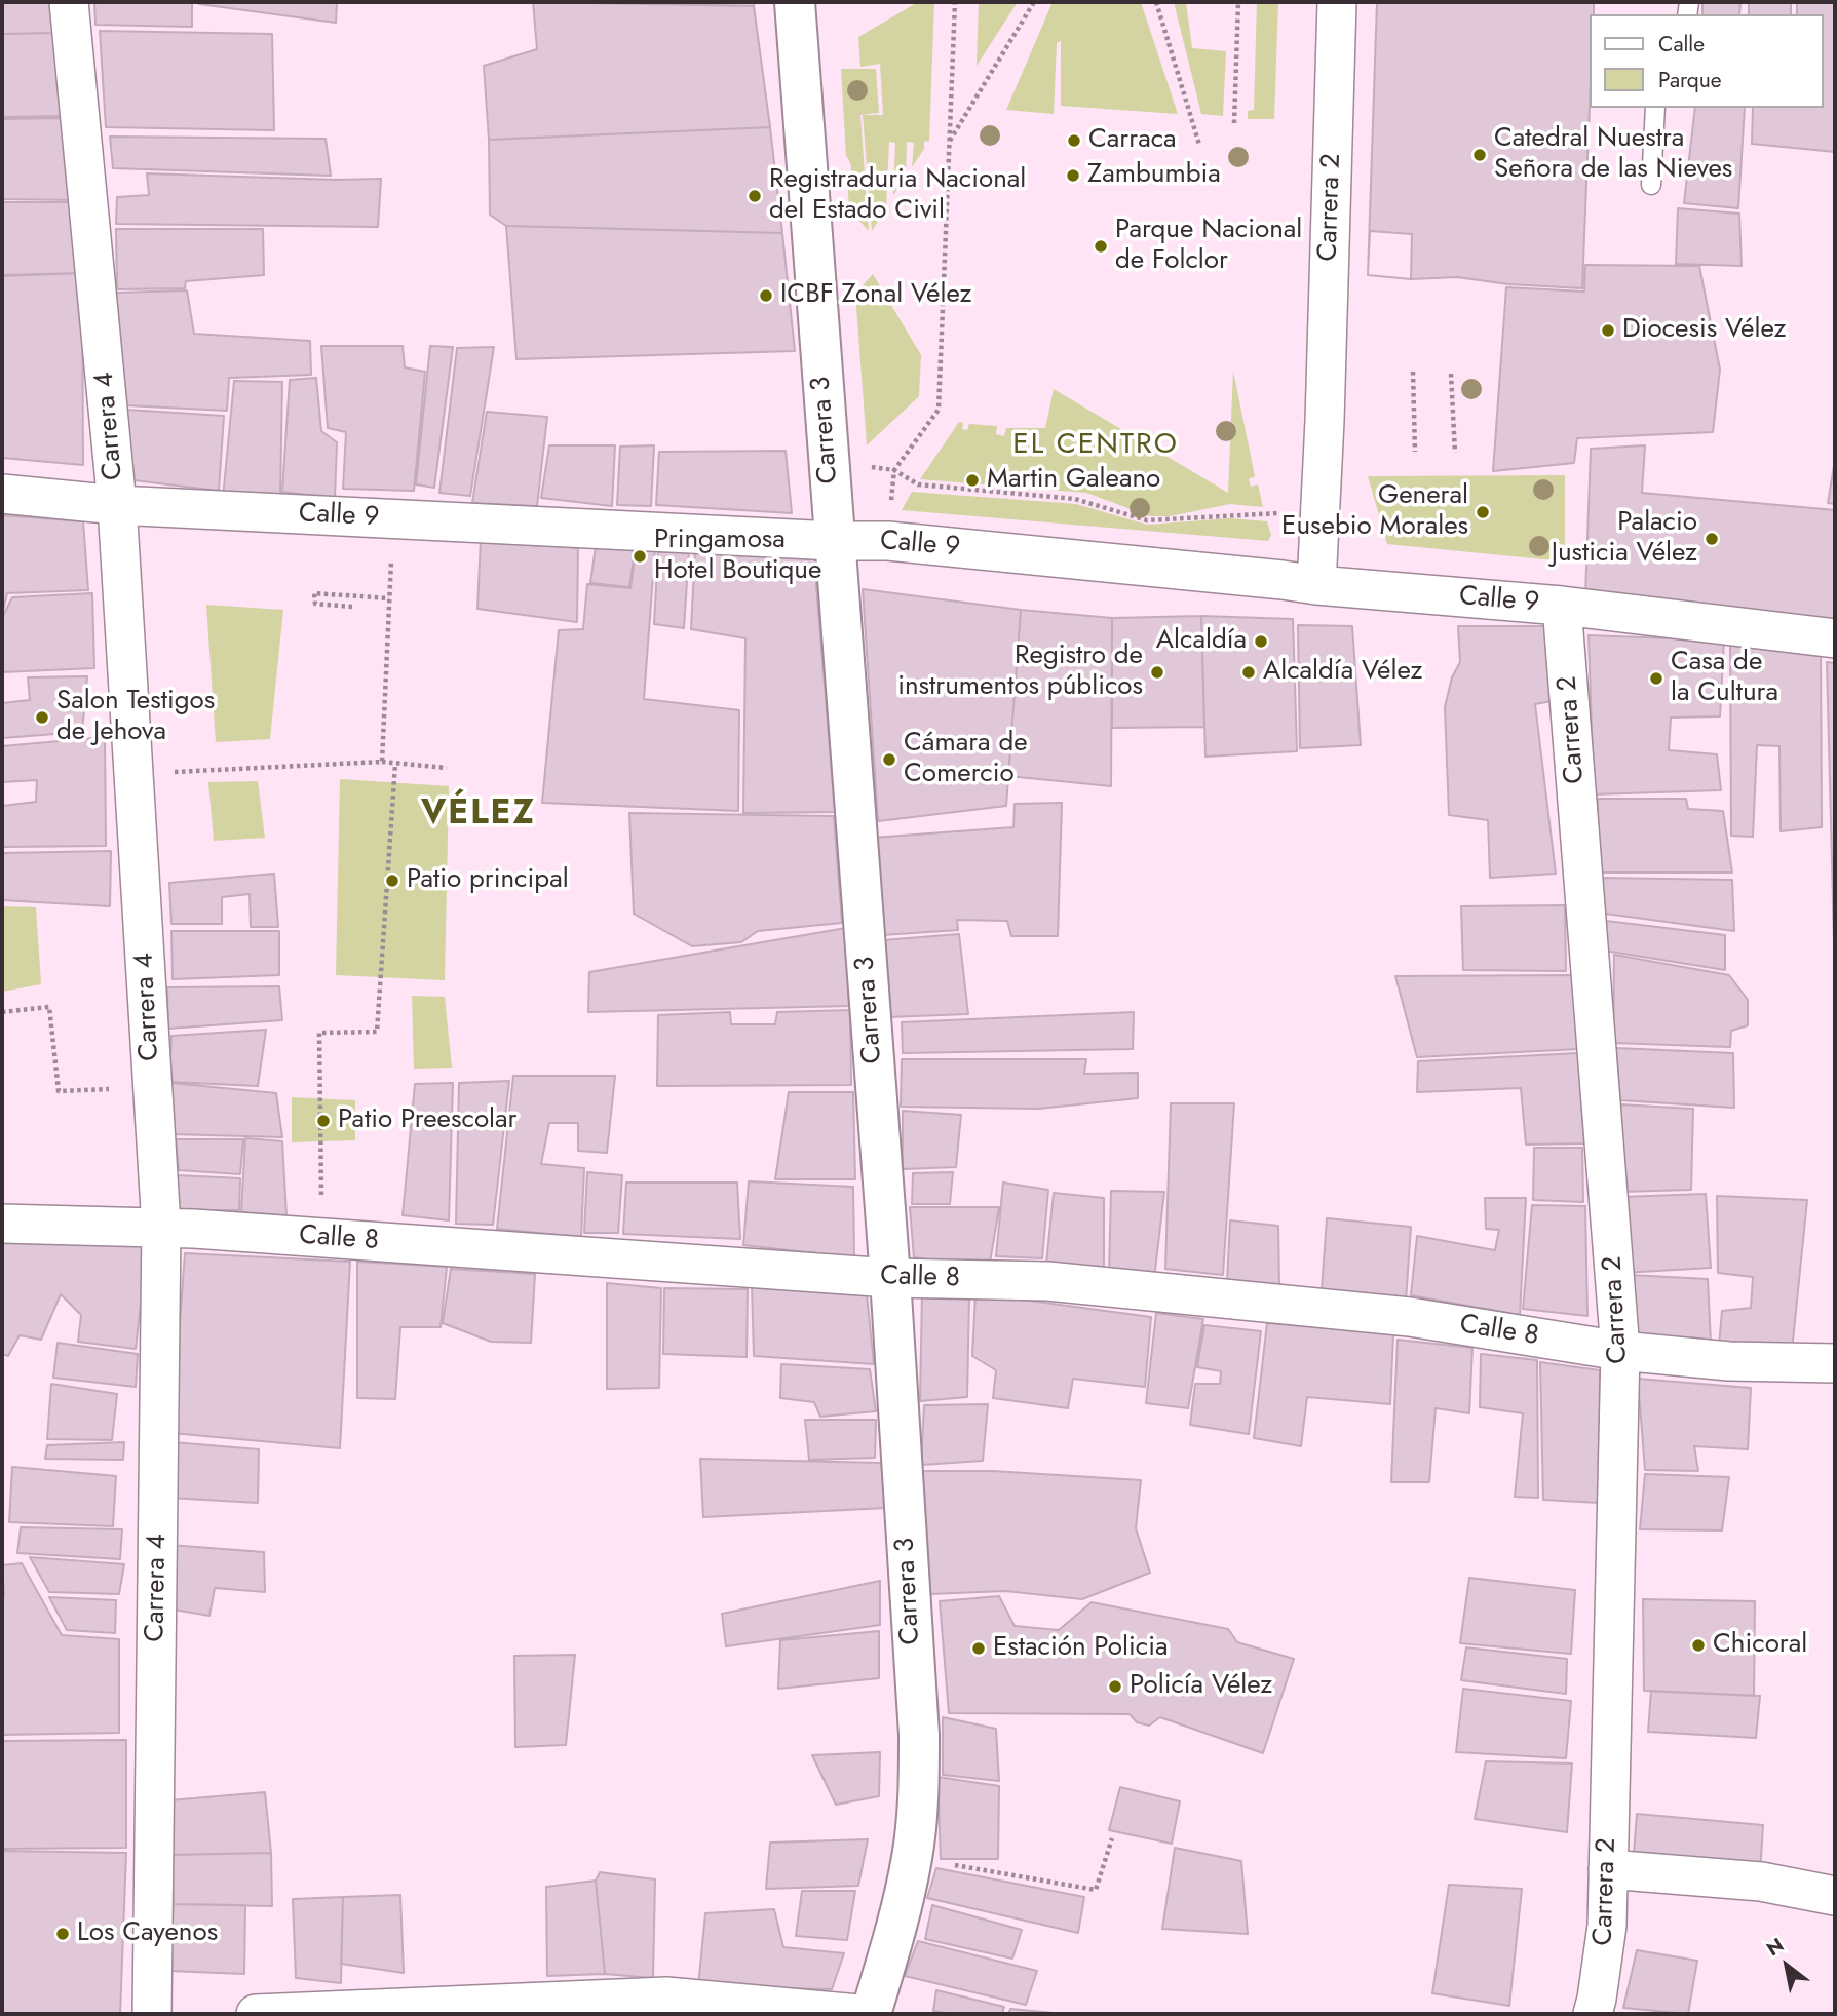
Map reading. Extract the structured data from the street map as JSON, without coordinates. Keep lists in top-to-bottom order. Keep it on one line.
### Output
{"streets":{"street":["Carrera 2","Carrera 4","Carrera 3","Calle 9","Calle 8"]},"crossings":[["Carrera 2","Calle 9"],["Carrera 2","Calle 8"],["Carrera 4","Calle 9"],["Carrera 4","Calle 8"],["Carrera 3","Calle 9"],["Carrera 3","Calle 8"]],"districts":["EL CENTRO","VÉLEZ"],"places":["Carraca","Catedral Nuestra Señora de las Nieves","Zambumbia","Registraduria Nacional del Estado Civil","Parque Nacional de Folclor","ICBF Zonal Vélez","Diocesis Vélez","Martin Galeano","General Eusebio Morales","Palacio Justicia Vélez","Pringamosa Hotel Boutique","Alcaldía","Registro de instrumentos públicos","Alcaldía Vélez","Casa de la Cultura","Salon Testigos de Jehova","Cámara de Comercio","Patio principal","Patio Preescolar","Chicoral","Estación Policia","Policía Vélez","Los Cayenos"],"legend":["Calle","Parque"],"north":"top left"}
